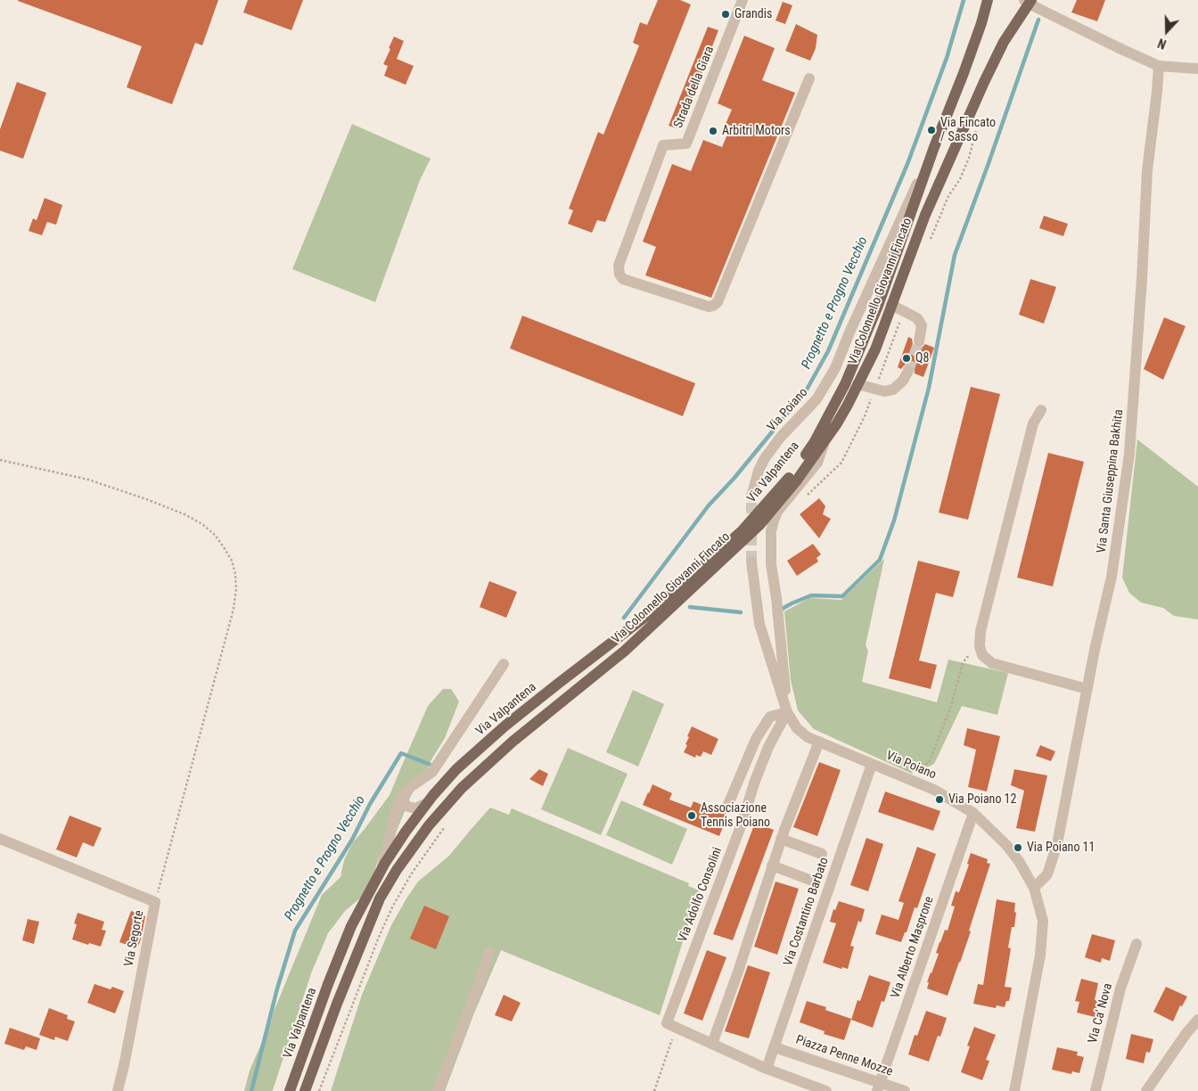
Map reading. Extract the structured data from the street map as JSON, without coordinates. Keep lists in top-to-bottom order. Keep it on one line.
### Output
{"streets":{"main road":["Via Colonnello Giovanni Fincato","Via Valpantena"],"street":["Strada della Giara","Via Poiano","Via Santa Giuseppina Bakhita","Via Adolfo Consolini","Via Costantino Barbato","Via Segorte","Via Alberto Masprone","Via Ca' Nova","Piazza Penne Mozze"]},"crossings":[["Via Colonnello Giovanni Fincato","Via Poiano"],["Via Colonnello Giovanni Fincato","Via Valpantena"],["Via Poiano","Via Santa Giuseppina Bakhita"],["Via Poiano","Via Adolfo Consolini"],["Via Poiano","Via Costantino Barbato"],["Via Poiano","Via Alberto Masprone"],["Via Costantino Barbato","Piazza Penne Mozze"],["Via Alberto Masprone","Piazza Penne Mozze"]],"water":["Prognetto e Progno Vecchio"],"places":["Grandis","Via Fincato / Sasso","Arbitri Motors","Q8","Via Poiano 12","Associazione Tennis Poiano","Via Poiano 11"],"north":"bottom"}
